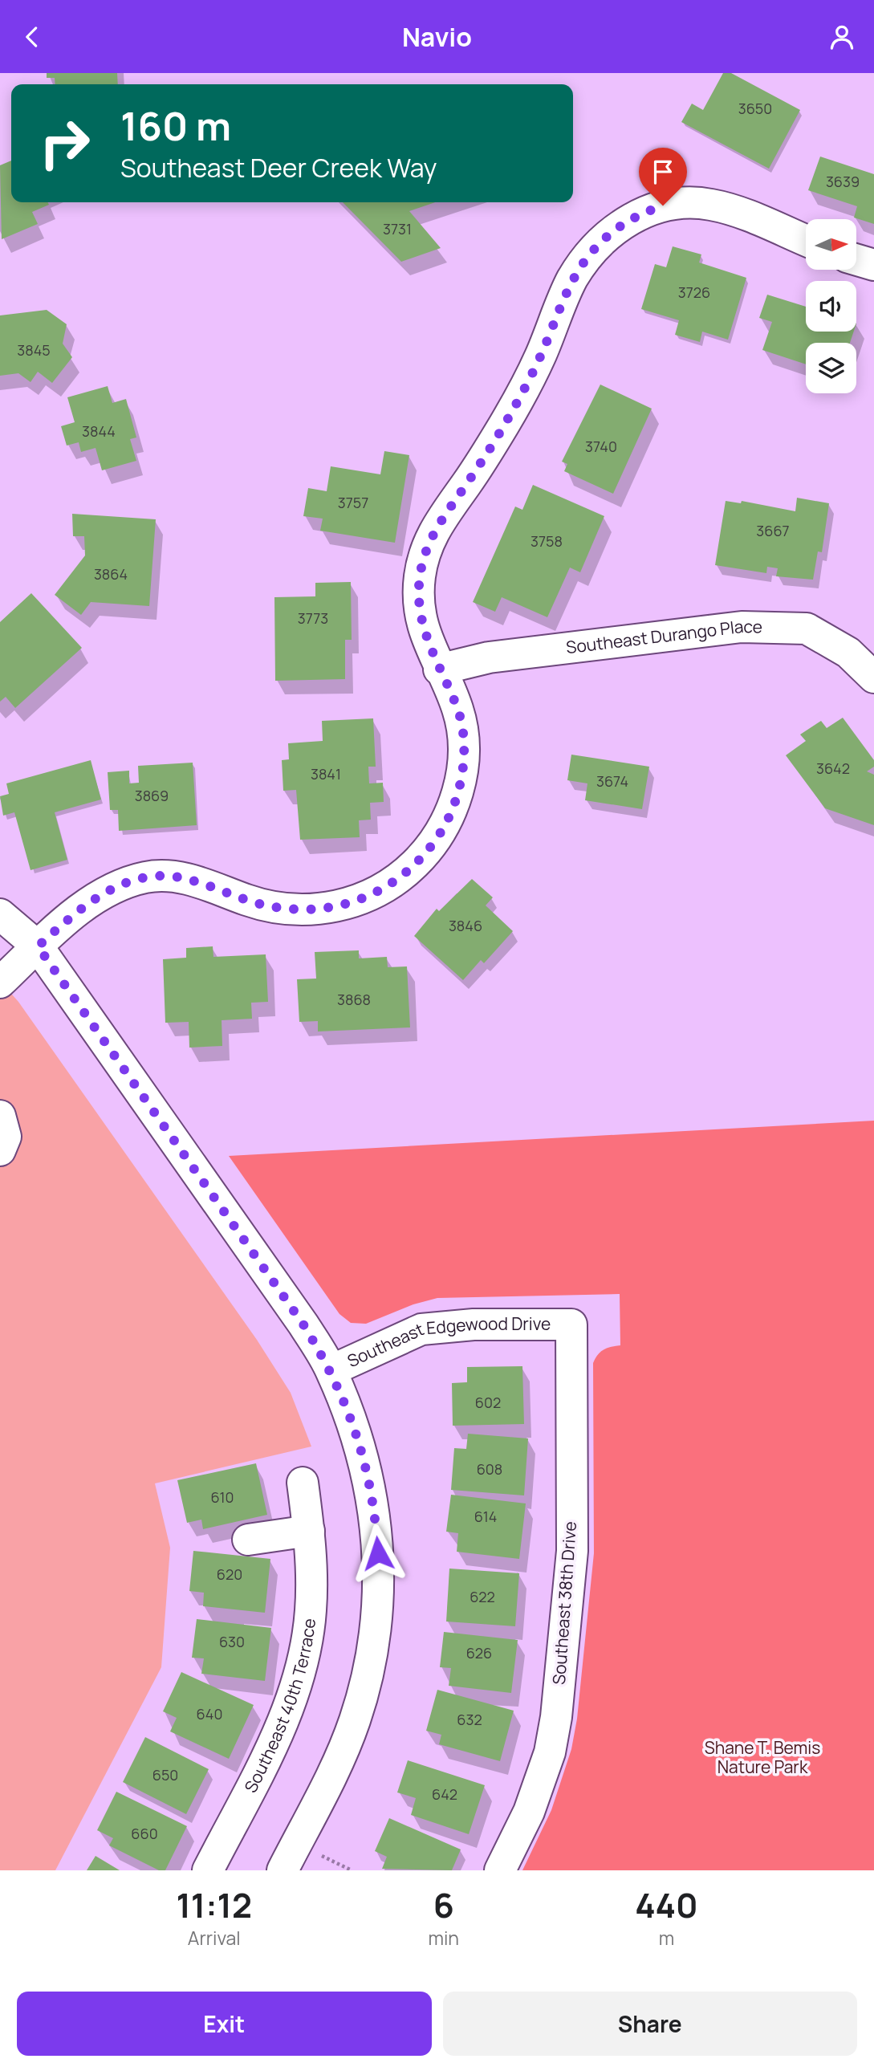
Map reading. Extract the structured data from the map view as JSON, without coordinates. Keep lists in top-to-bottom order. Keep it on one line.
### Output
{"streets":{"street":["Southeast Durango Place","Southeast Edgewood Drive","Southeast 38th Drive","Southeast 40th Terrace"]},"crossings":[["Southeast Edgewood Drive","Southeast 38th Drive"]],"parks":["Shane T. Bemis Nature Park"],"house_numbers":["3650","3639","3731","3726","3845","3844","3740","3757","3667","3758","3864","3773","3642","3841","3674","3869","3846","3868","602","608","610","614","620","622","630","626","640","632","650","642","660"],"north":"right","page":{"header":"Navio","turn":["160 m","Southeast Deer Creek Way"],"eta":["11:12","Arrival","6","min","440","m"],"buttons":["Exit","Share"]}}
